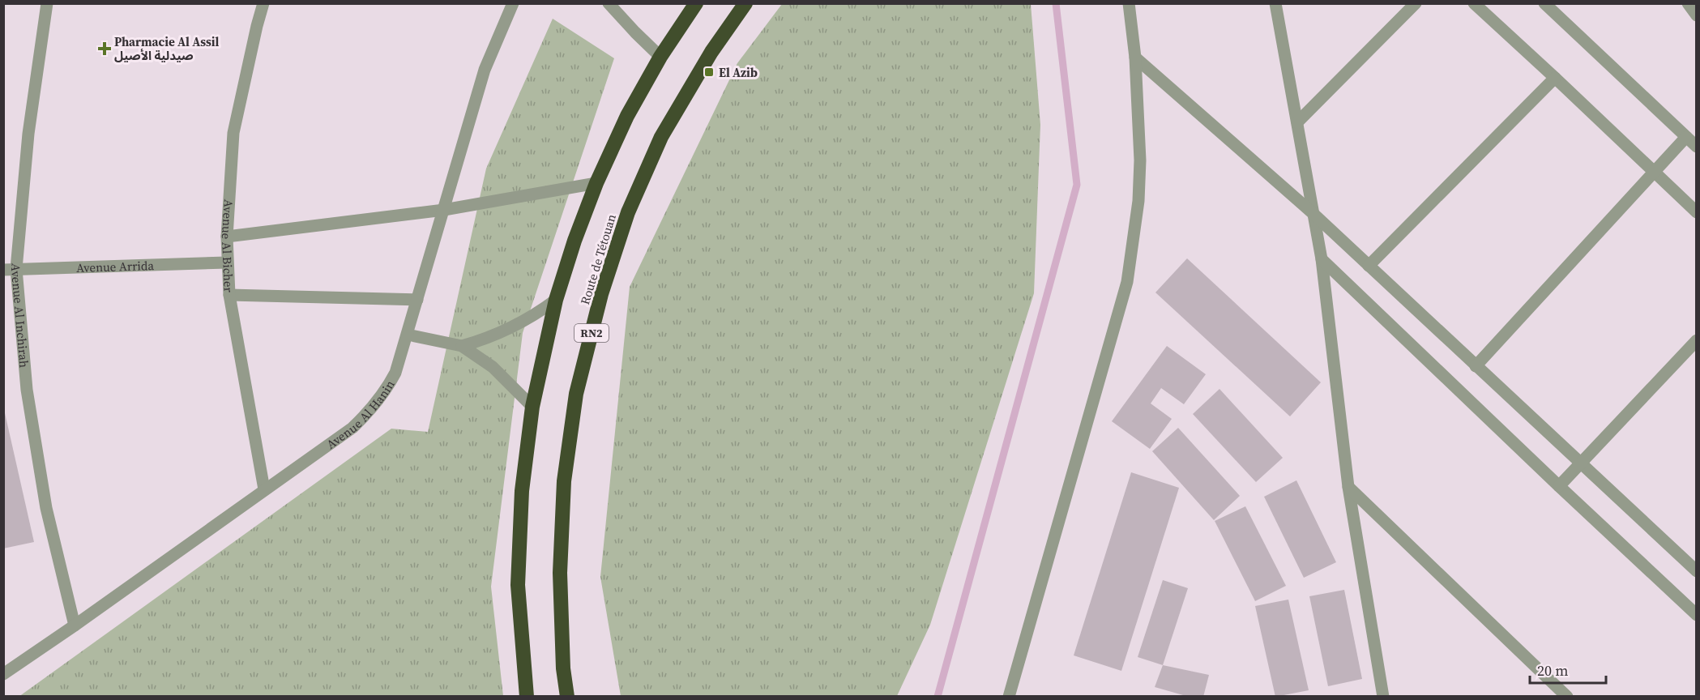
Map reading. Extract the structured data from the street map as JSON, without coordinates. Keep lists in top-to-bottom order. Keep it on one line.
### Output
{"streets":{"highway":["Route de Tétouan","RN2"],"street":["Avenue Al Bicher","Avenue Arrida","Avenue Al Inchirah","Avenue Al Hanin"]},"crossings":[["Avenue Al Bicher","Avenue Arrida"],["Avenue Al Bicher","Avenue Al Hanin"],["Avenue Arrida","Avenue Al Inchirah"],["Avenue Al Inchirah","Avenue Al Hanin"]],"places":{"health":["Pharmacie Al Assil صيدلية الأصيل"],"transit":["El Azib"]},"scale_bar":"20 m"}
